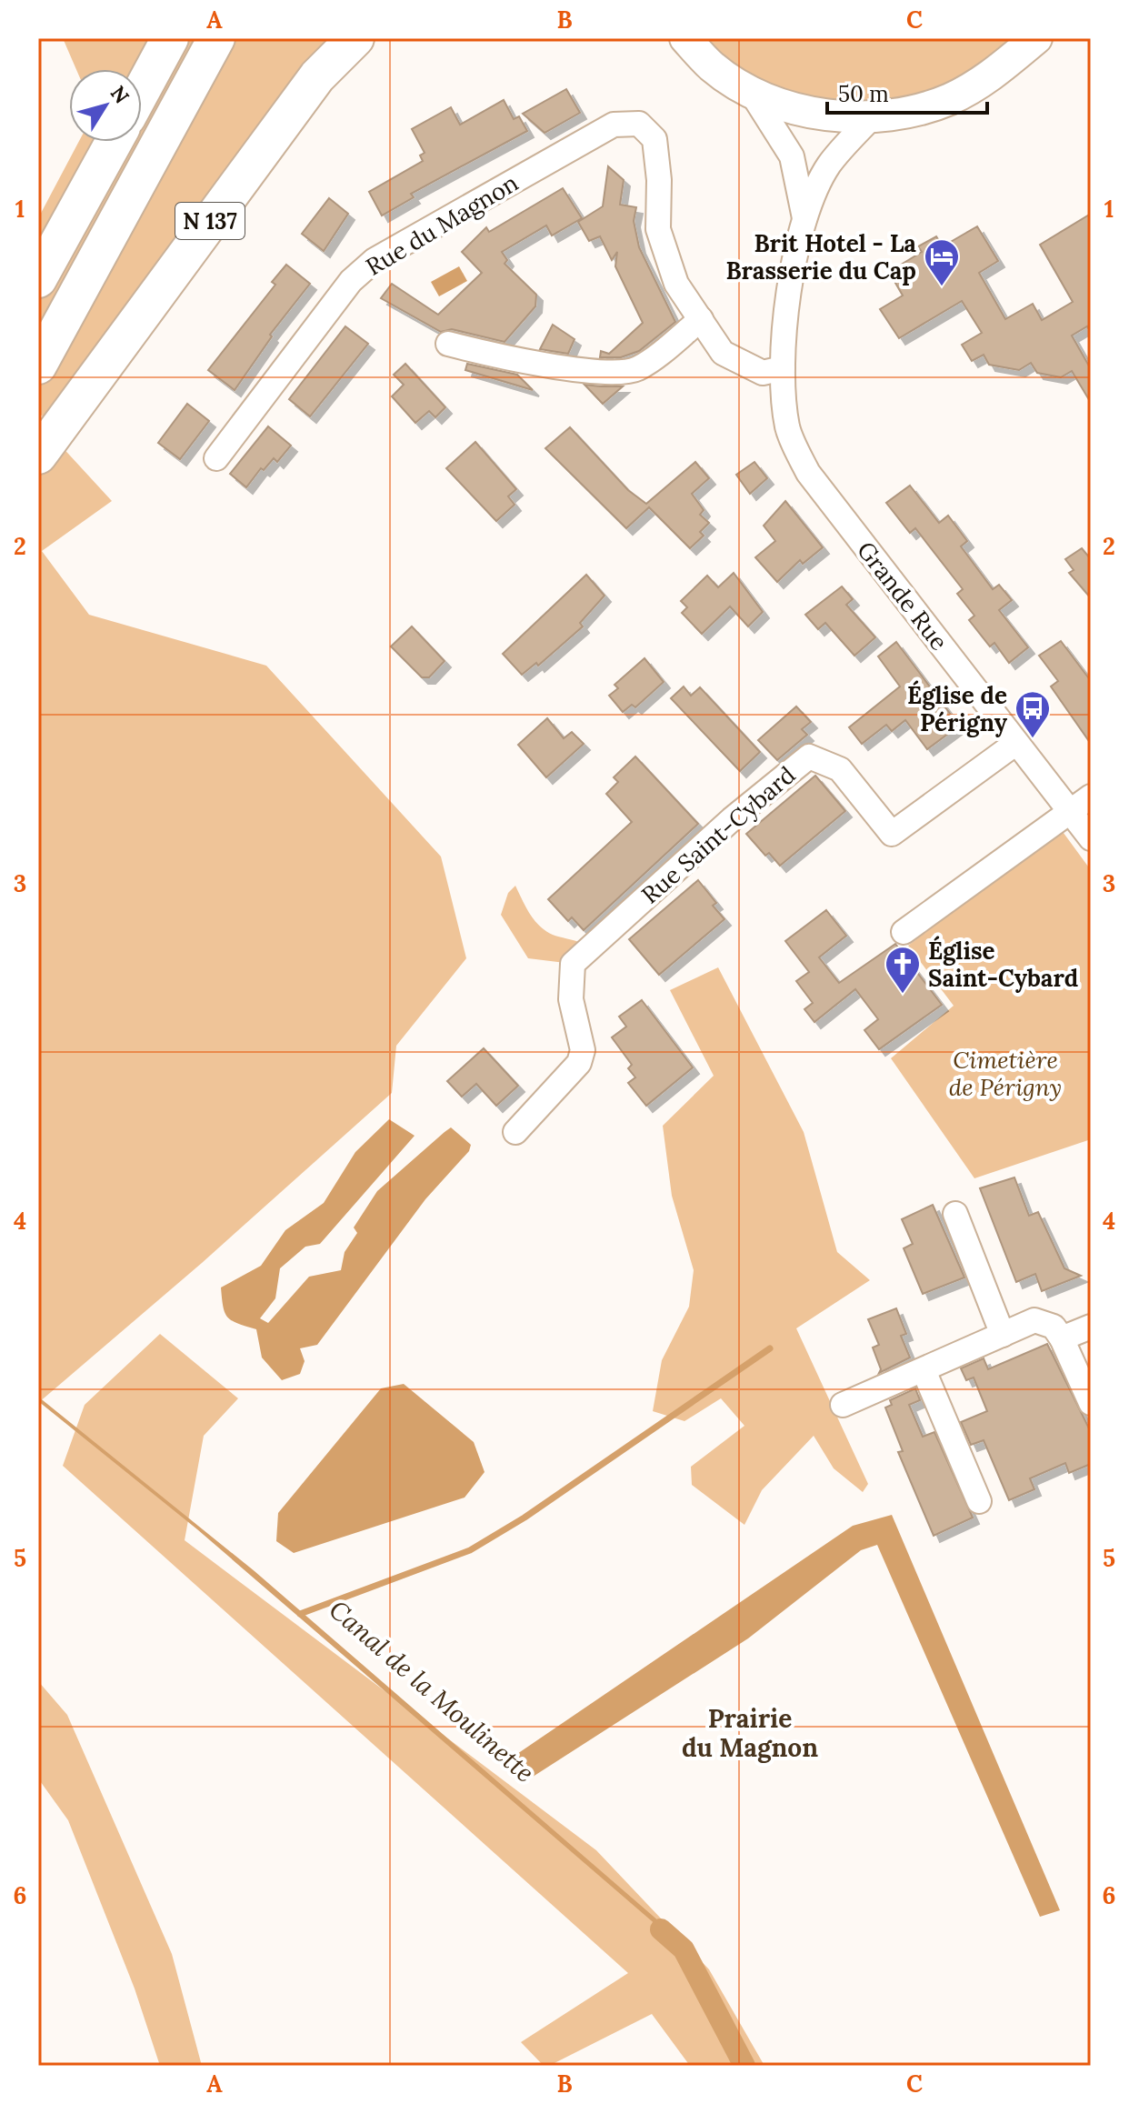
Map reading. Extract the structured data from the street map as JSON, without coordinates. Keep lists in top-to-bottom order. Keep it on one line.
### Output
{"streets":{"highway":["N 137"],"street":["Rue du Magnon","Grande Rue","Rue Saint-Cybard"]},"crossings":[["Grande Rue","Rue Saint-Cybard"]],"districts":["Prairie du Magnon"],"water":["Canal de la Moulinette"],"parks":["Cimetière de Périgny"],"places":{"hotel":["Brit Hotel - La Brasserie du Cap"],"bus stop":["Église de Périgny"],"church":["Église Saint-Cybard"]},"scale_bar":"50 m","north":"top right","grid":{"columns":["A","B","C"],"rows":["1","2","3","4","5","6"]}}
